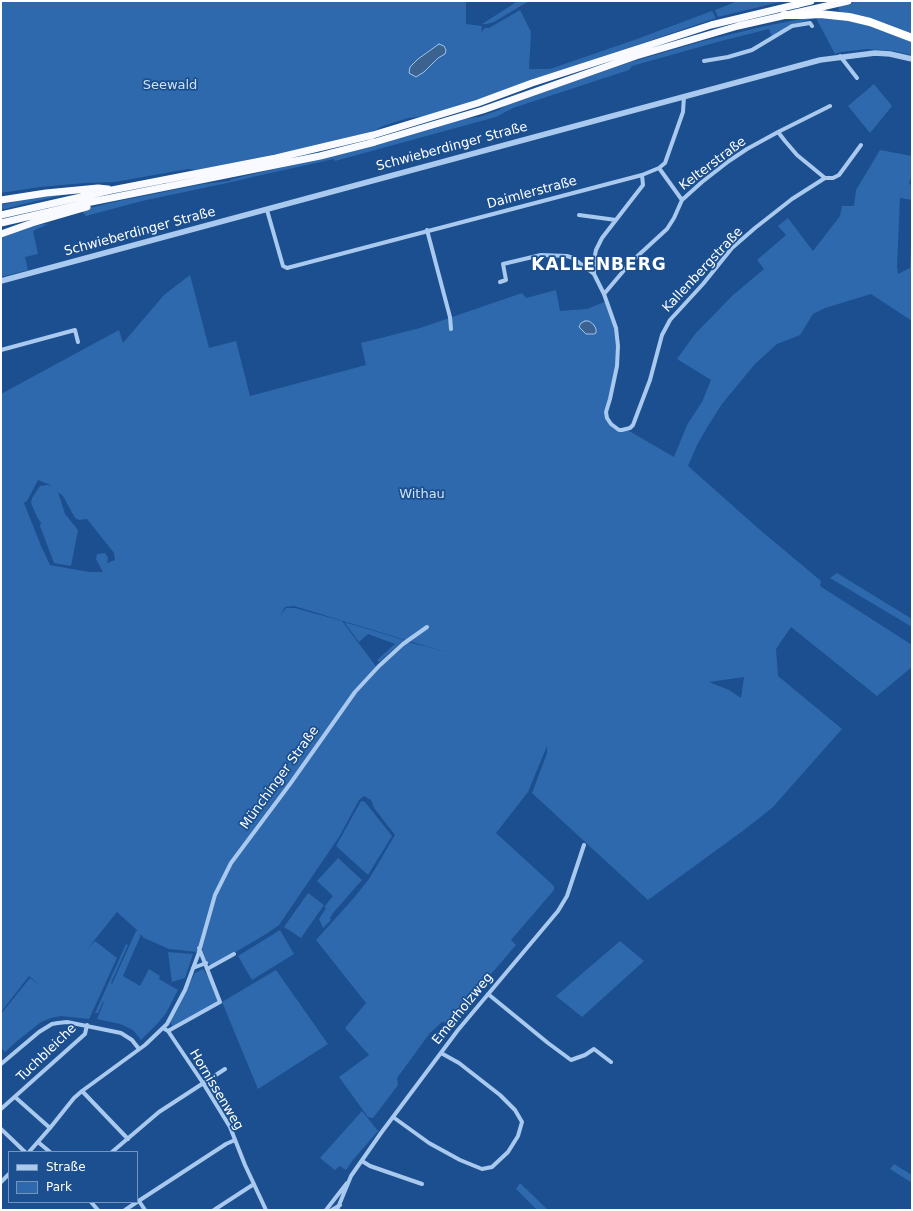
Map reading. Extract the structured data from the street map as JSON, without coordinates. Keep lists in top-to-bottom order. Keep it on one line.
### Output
{"streets":{"street":["Schwieberdinger Straße","Kelterstraße","Daimlerstraße","Kallenbergstraße","Münchinger Straße","Emerholzweg","Tuchbleiche","Hornissenweg"]},"crossings":[["Schwieberdinger Straße","Daimlerstraße"],["Kelterstraße","Daimlerstraße"],["Kelterstraße","Kallenbergstraße"],["Münchinger Straße","Hornissenweg"]],"districts":["KALLENBERG"],"parks":["Seewald","Withau"],"legend":["Straße","Park"]}
